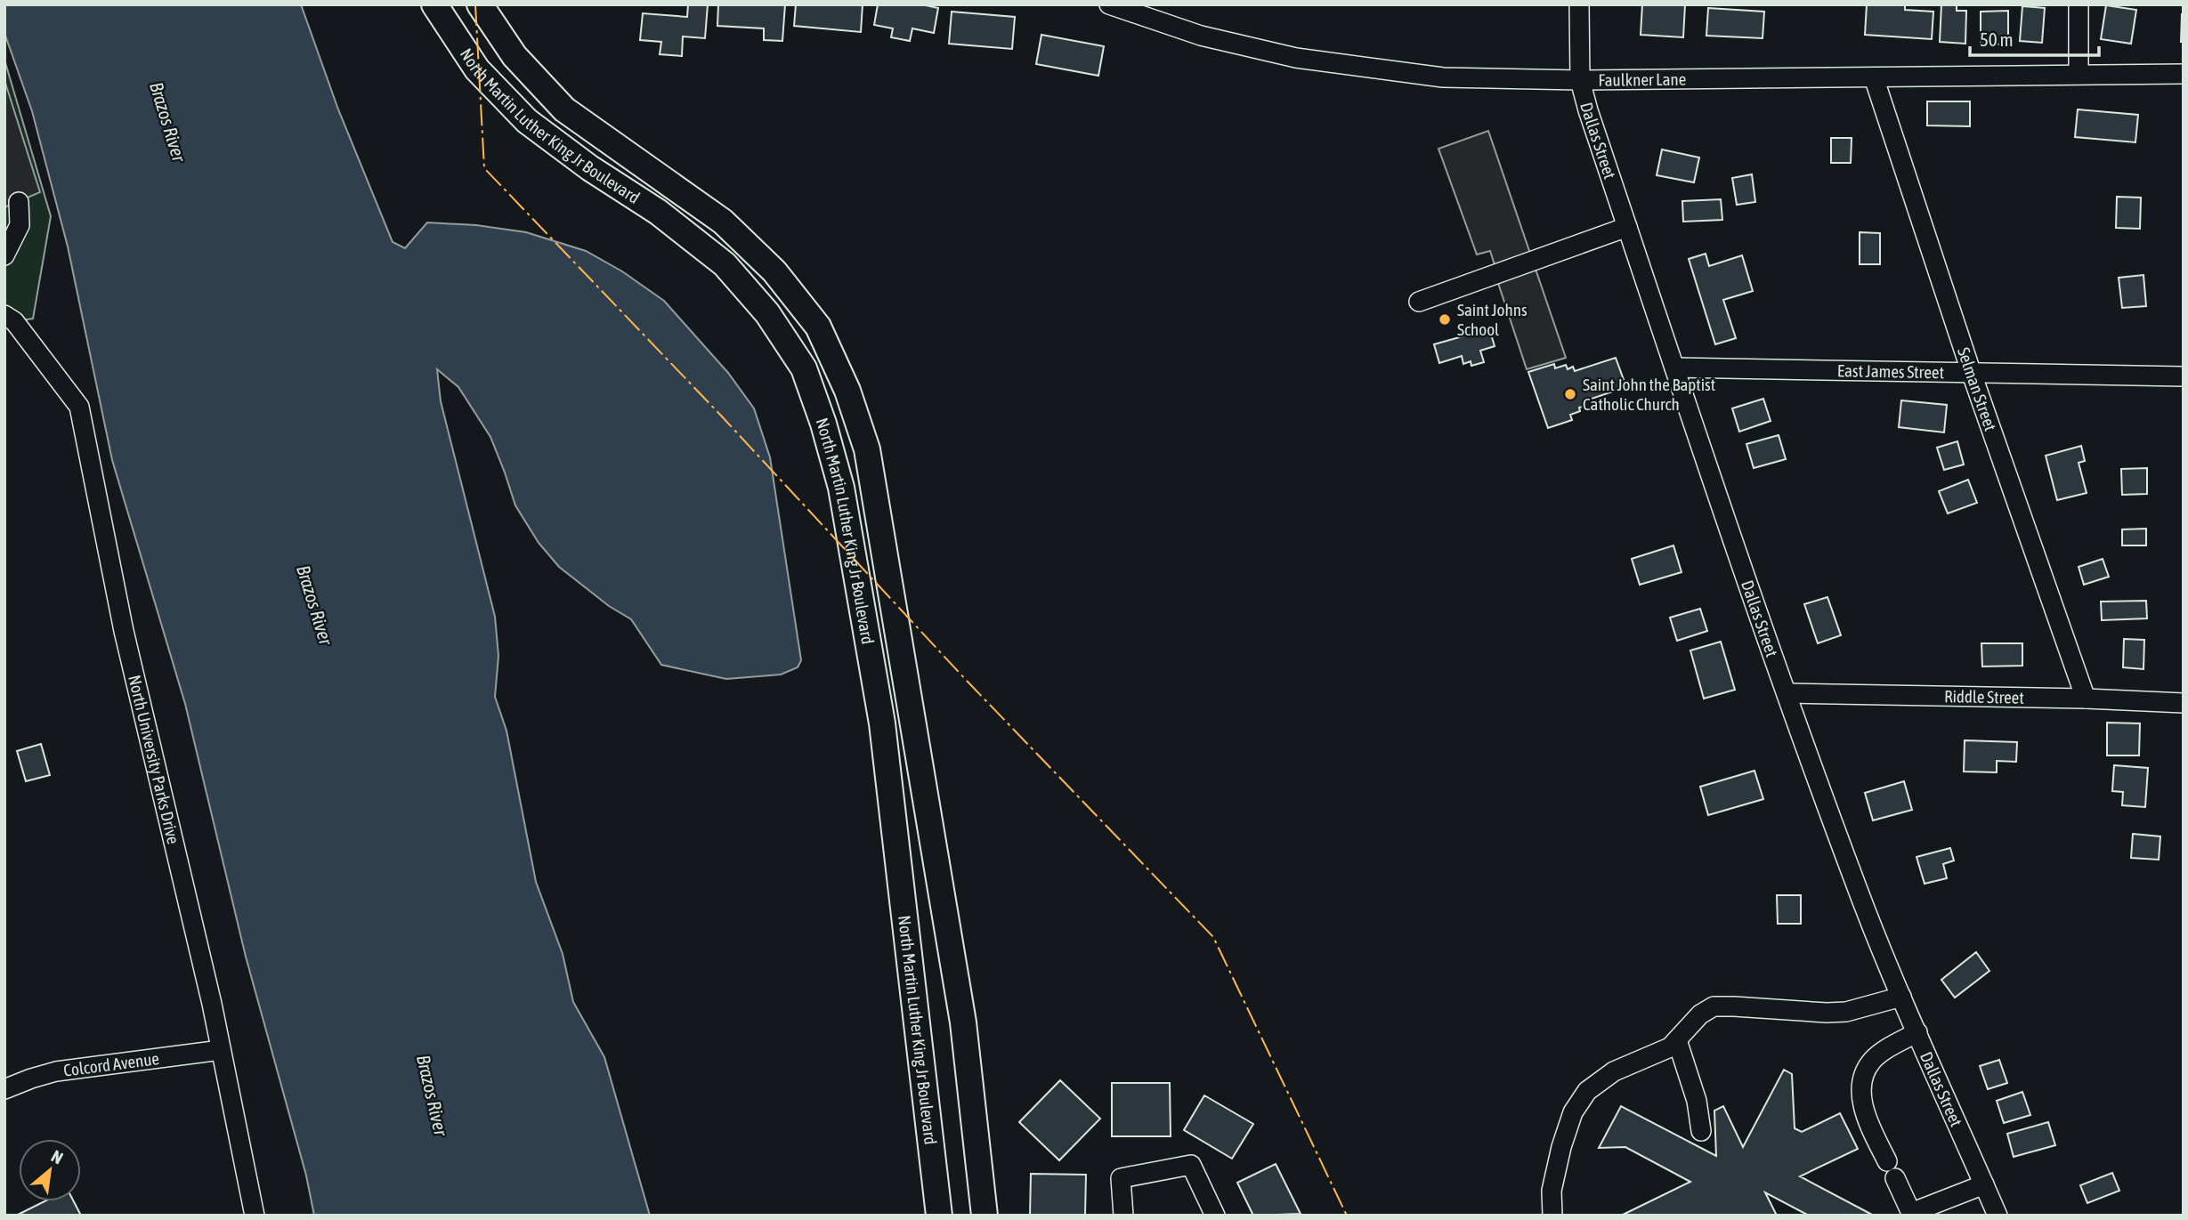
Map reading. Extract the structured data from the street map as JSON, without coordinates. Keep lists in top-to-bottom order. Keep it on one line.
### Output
{"streets":{"main road":["North Martin Luther King Jr Boulevard"],"street":["Faulkner Lane","Dallas Street","East James Street","Selman Street","Riddle Street","North University Parks Drive","Colcord Avenue"]},"crossings":[["Faulkner Lane","Dallas Street"],["Faulkner Lane","Selman Street"],["Dallas Street","East James Street"],["Dallas Street","Riddle Street"],["East James Street","Selman Street"],["Selman Street","Riddle Street"],["North University Parks Drive","Colcord Avenue"]],"water":["Brazos River"],"places":["Saint Johns School","Saint John the Baptist Catholic Church"],"scale_bar":"50 m","north":"top right"}
